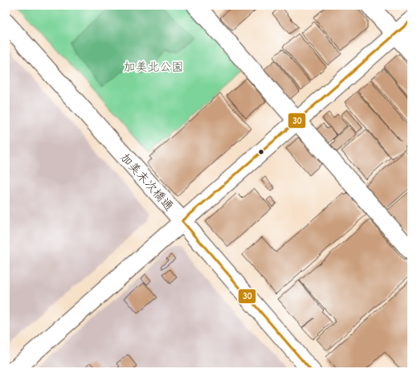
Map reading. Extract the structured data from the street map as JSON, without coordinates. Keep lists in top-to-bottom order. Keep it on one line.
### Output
{"streets":{"street":["加美末次橋通"]},"parks":["加美北公園"],"lines":["transit line 30"]}
